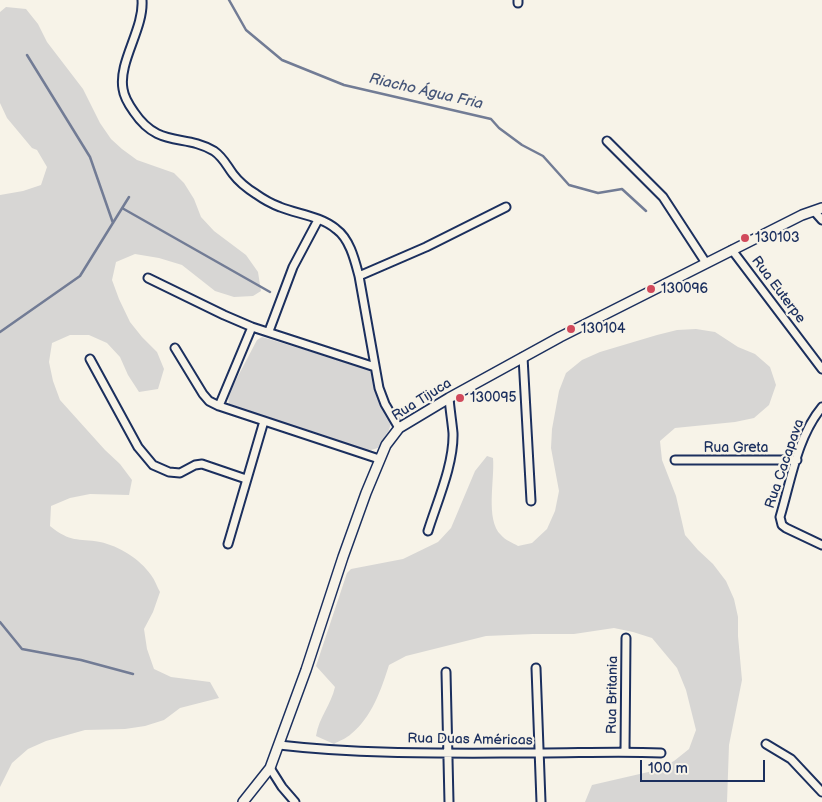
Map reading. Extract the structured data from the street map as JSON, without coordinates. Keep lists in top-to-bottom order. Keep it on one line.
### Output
{"streets":{"street":["Rua Euterpe","Rua Tijuca","Rua Greta","Rua Cacapava","Rua Britania","Rua Duas Américas"]},"crossings":[["Rua Euterpe","Rua Tijuca"],["Rua Tijuca","Rua Duas Américas"],["Rua Greta","Rua Cacapava"],["Rua Britania","Rua Duas Américas"]],"water":["Riacho Água Fria"],"places":["130103","130096","130104","130095"],"scale_bar":"100 m"}
